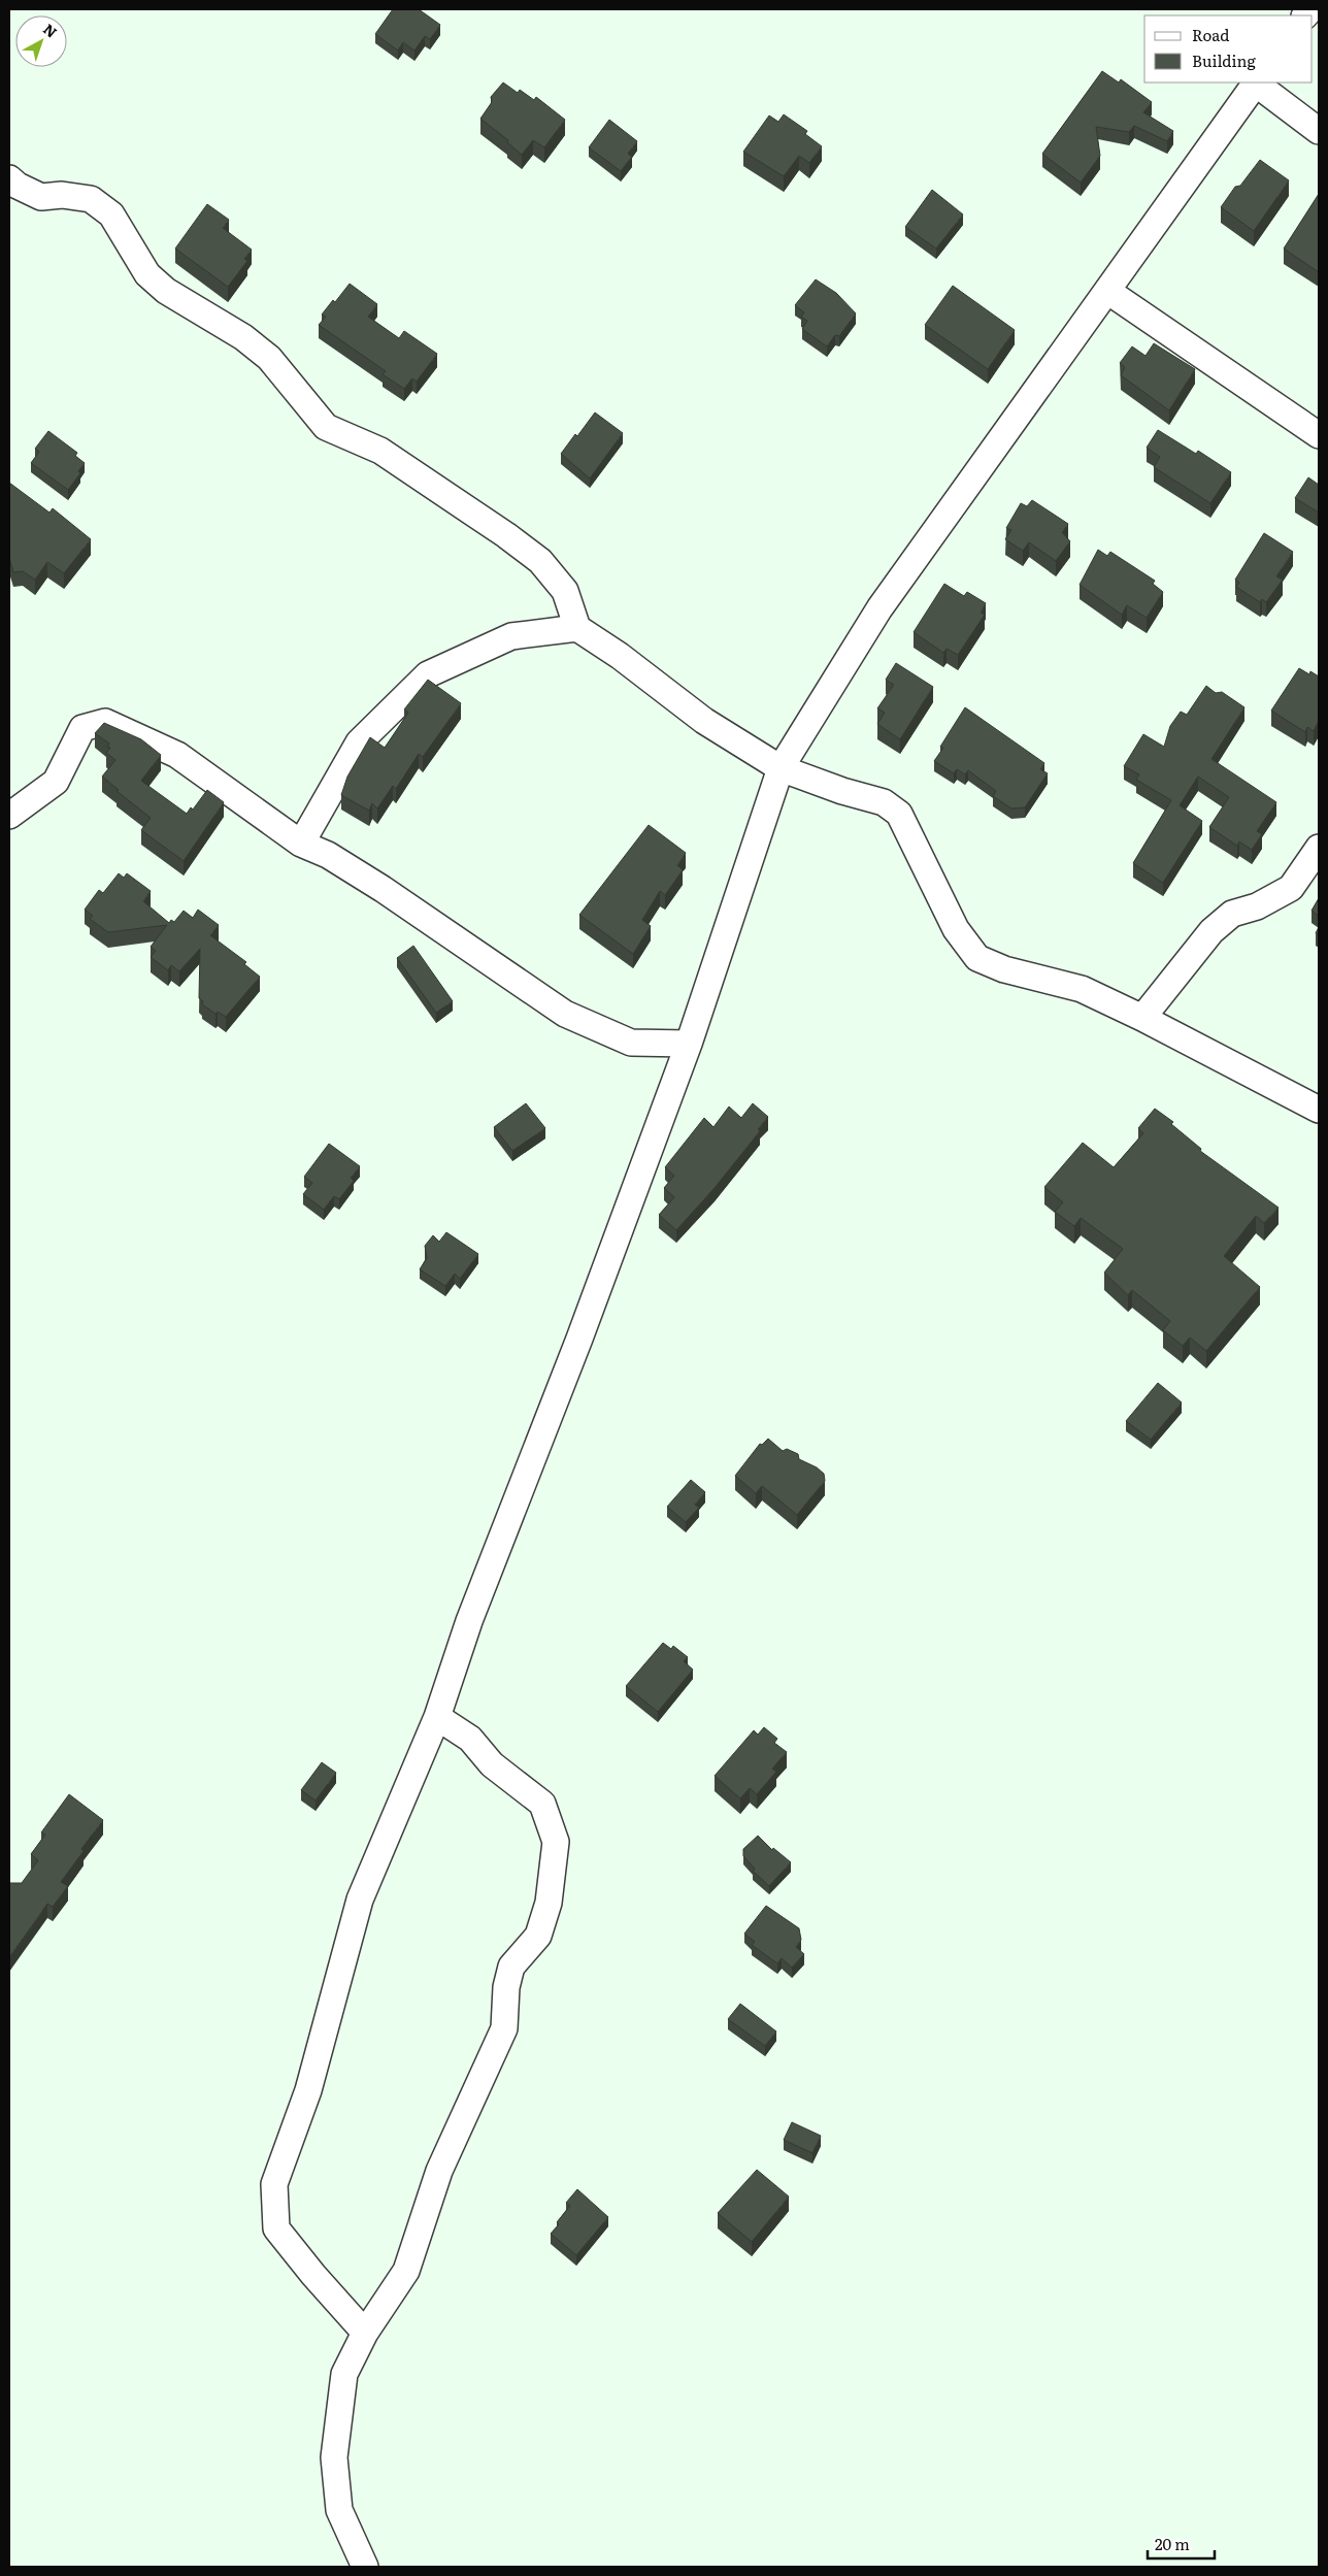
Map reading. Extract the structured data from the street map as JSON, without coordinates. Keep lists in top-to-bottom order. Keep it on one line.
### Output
{"legend":["Road","Building"],"scale_bar":"20 m","north":"top right"}
